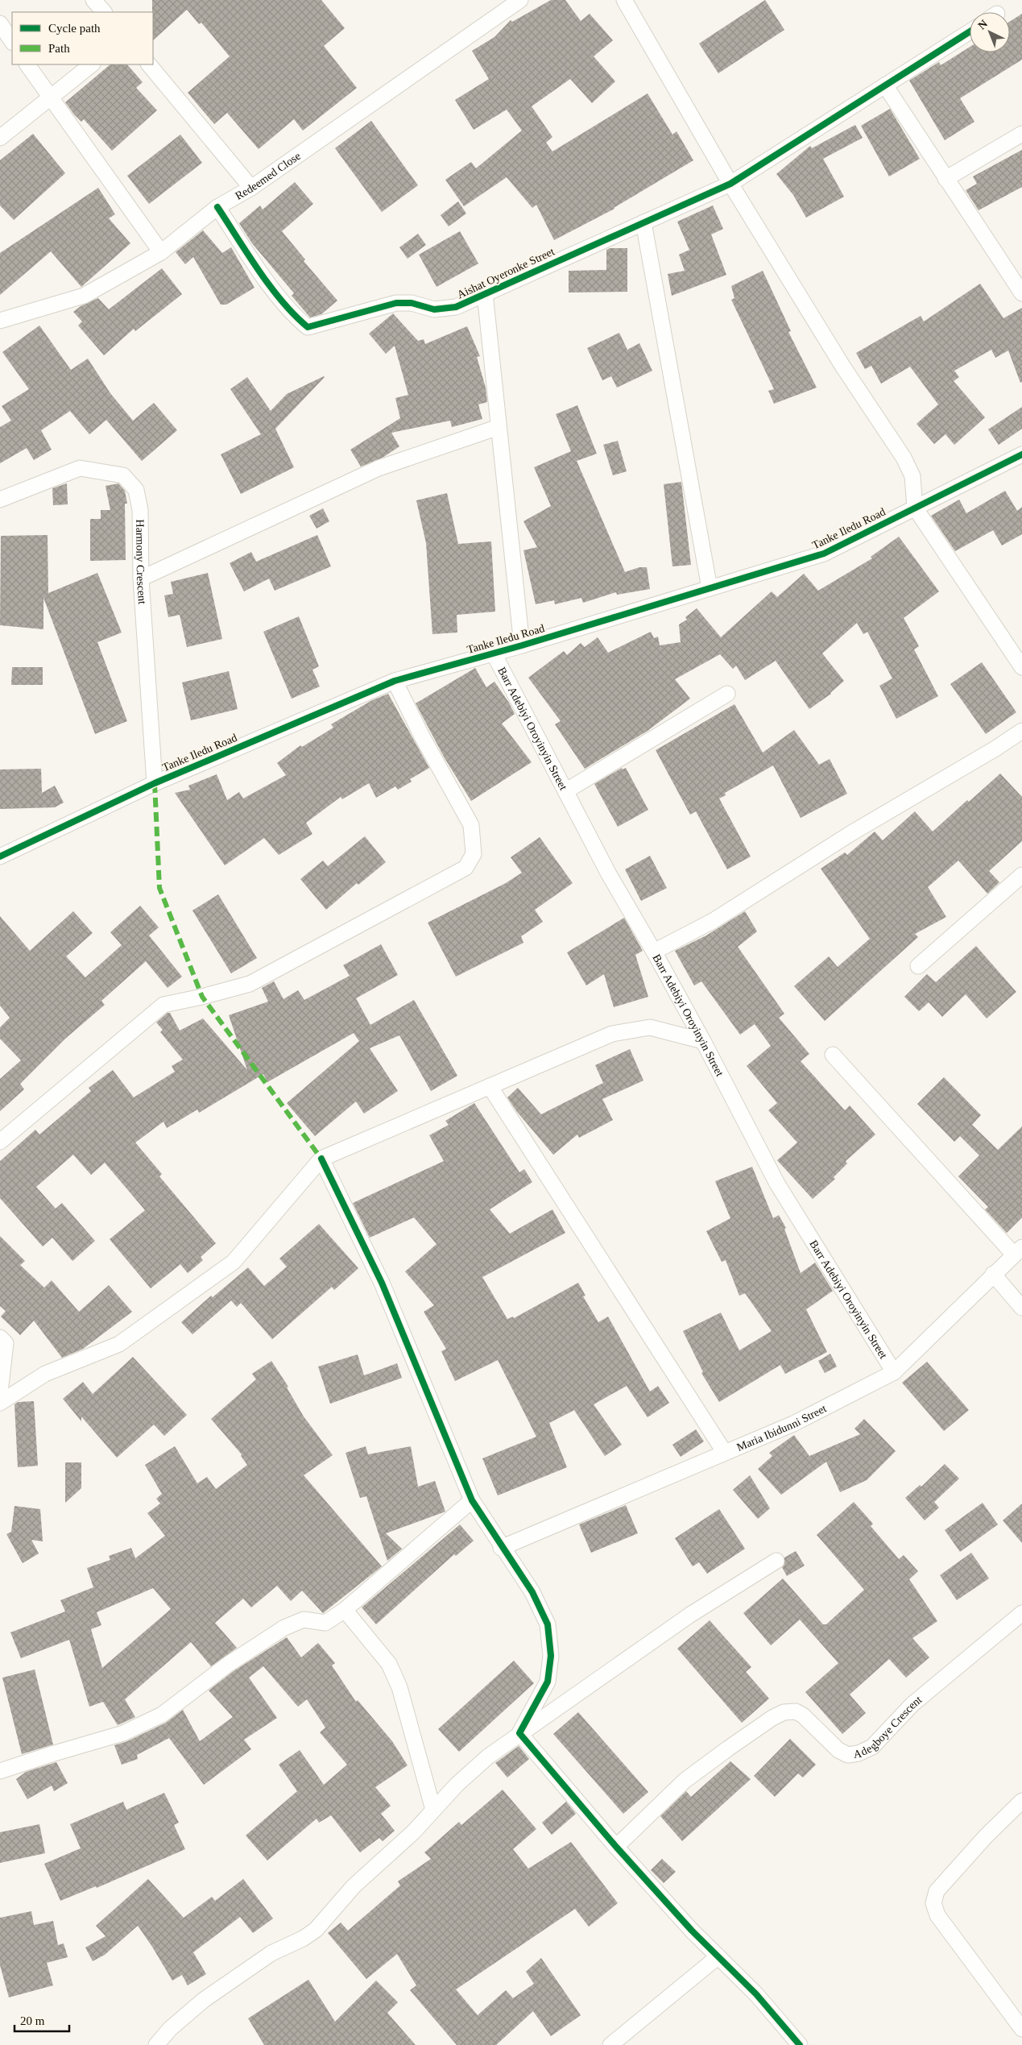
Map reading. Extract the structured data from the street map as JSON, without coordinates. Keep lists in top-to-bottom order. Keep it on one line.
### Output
{"streets":{"street":["Redeemed Close","Aishat Oyeronke Street","Tanke Iledu Road","Harmony Crescent","Barr Adebiyi Oroyinyin Street","Maria Ibidunni Street","Adegboye Crescent"]},"crossings":[["Redeemed Close","Aishat Oyeronke Street"],["Tanke Iledu Road","Harmony Crescent"],["Tanke Iledu Road","Barr Adebiyi Oroyinyin Street"],["Barr Adebiyi Oroyinyin Street","Maria Ibidunni Street"]],"legend":["Cycle path","Path"],"scale_bar":"20 m","north":"top left"}
